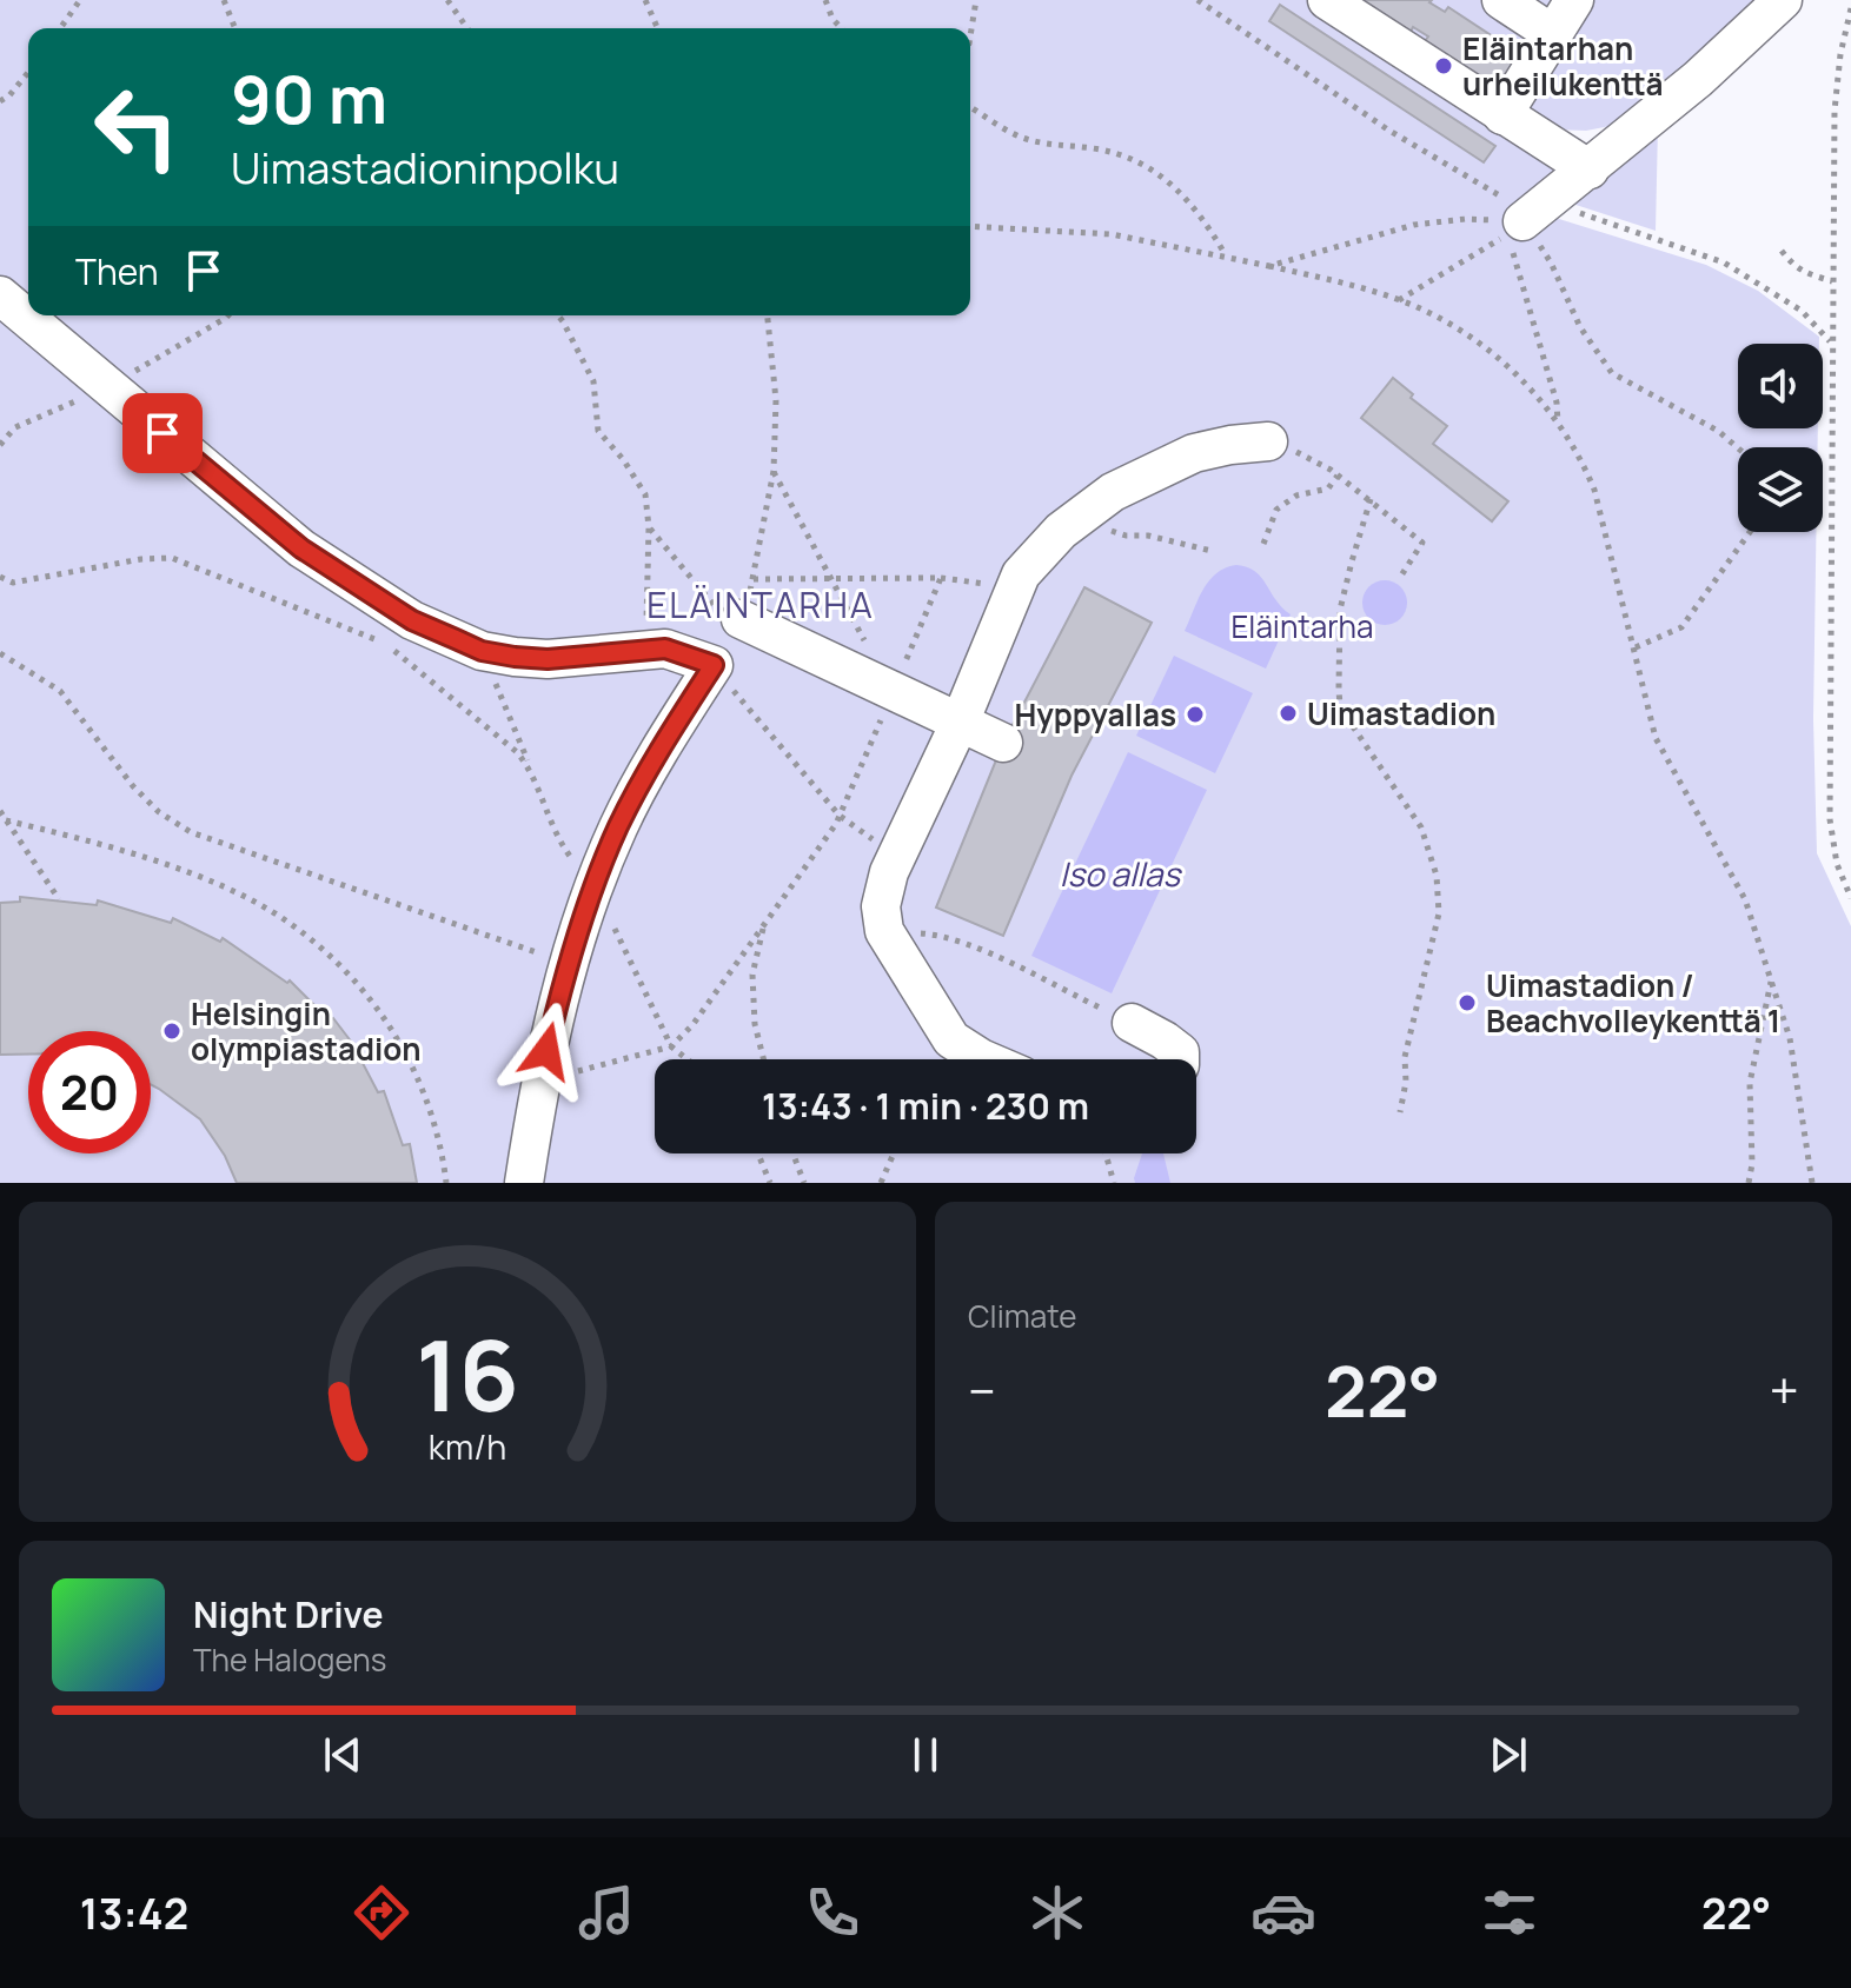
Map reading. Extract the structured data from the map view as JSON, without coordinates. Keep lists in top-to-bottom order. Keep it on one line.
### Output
{"districts":["ELÄINTARHA"],"water":["Iso allas"],"parks":["Eläintarha"],"places":["Eläintarhan urheilukenttä","Uimastadion","Hyppyallas","Uimastadion / Beachvolleykenttä 1","Helsingin olympiastadion"],"page":{"turn":["90 m","Uimastadioninpolku"],"then":"Then","limit":"20","trip":"13:43 · 1 min · 230 m","tile":"Climate","heat":["−","22°","+"],"song":["Night Drive","The Halogens"],"tabs":["13:42","22°"],"gauge":["16","km/h"]}}
